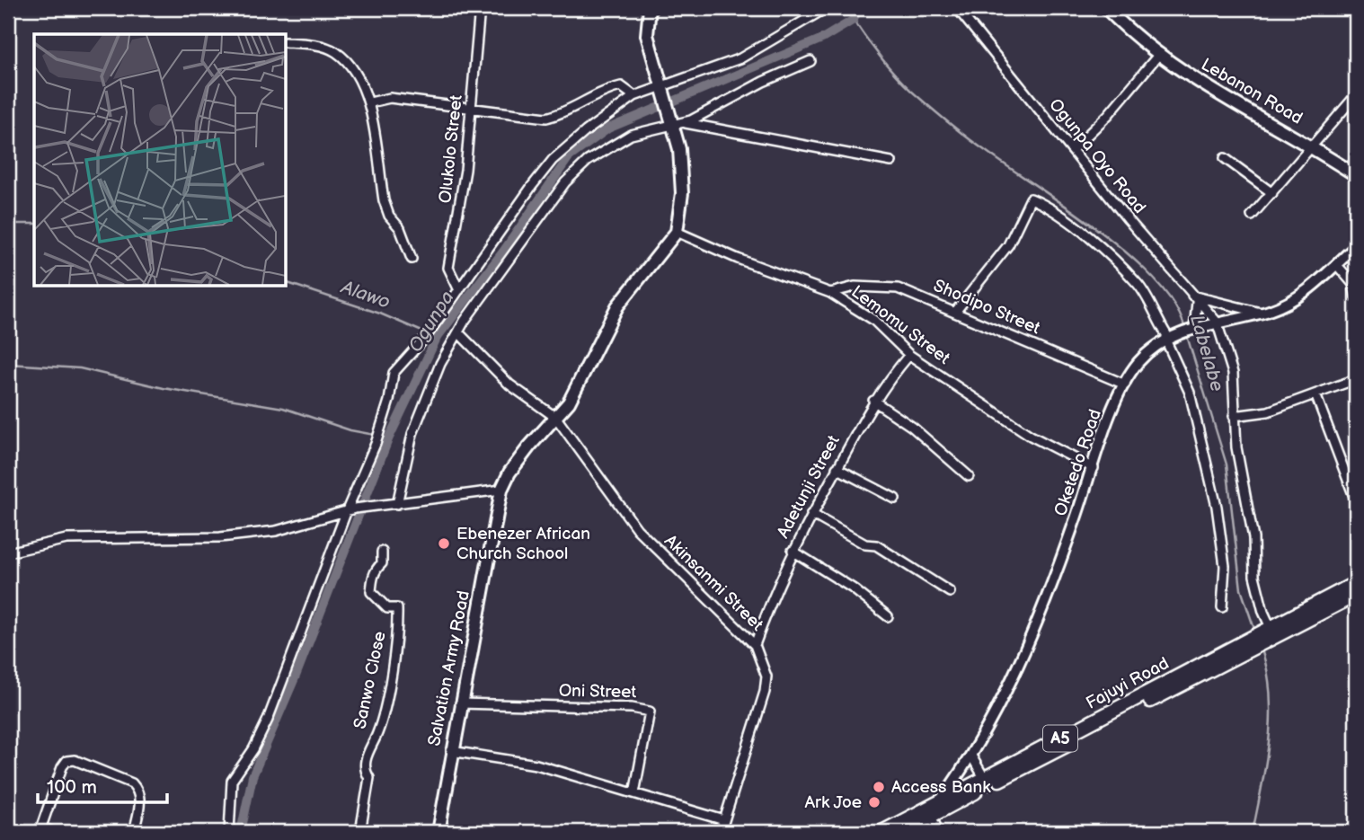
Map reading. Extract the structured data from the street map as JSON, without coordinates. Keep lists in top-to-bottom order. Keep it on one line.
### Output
{"streets":{"highway":["Fajuyi Road","A5"],"main road":["Lebanon Road","Salvation Army Road"],"street":["Olukolo Street","Ogunpa Oyo Road","Shodipo Street","Lemomu Street","Oketedo Road","Adetunji Street","Akinsanmi Street","Sanwo Close","Oni Street"]},"crossings":[["Ogunpa Oyo Road","Oketedo Road"],["Shodipo Street","Lemomu Street"],["Shodipo Street","Oketedo Road"],["Lemomu Street","Oketedo Road"],["Lemomu Street","Adetunji Street"],["Lemomu Street","Salvation Army Road"],["Oketedo Road","Fajuyi Road"],["Adetunji Street","Akinsanmi Street"],["Akinsanmi Street","Salvation Army Road"],["Salvation Army Road","Oni Street"]],"water":["Alawo","Ogunpa","Labelabe"],"places":["Ebenezer African Church School","Access Bank","Ark Joe"],"scale_bar":"100 m"}
